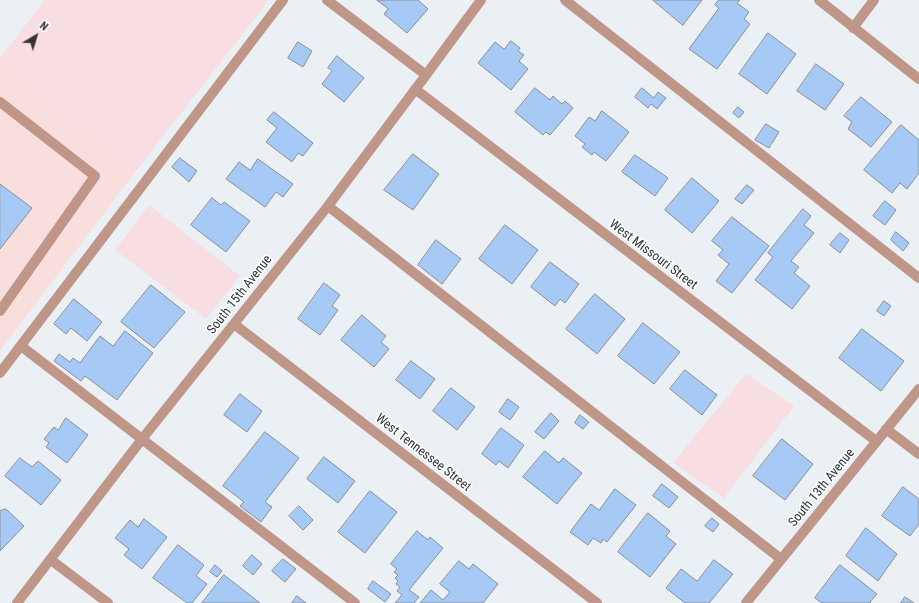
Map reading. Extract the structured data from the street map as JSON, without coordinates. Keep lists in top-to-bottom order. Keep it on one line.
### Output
{"streets":{"street":["West Missouri Street","South 15th Avenue","West Tennessee Street","South 13th Avenue"]},"crossings":[["West Missouri Street","South 15th Avenue"],["West Missouri Street","South 13th Avenue"],["South 15th Avenue","West Tennessee Street"]],"north":"top right"}
